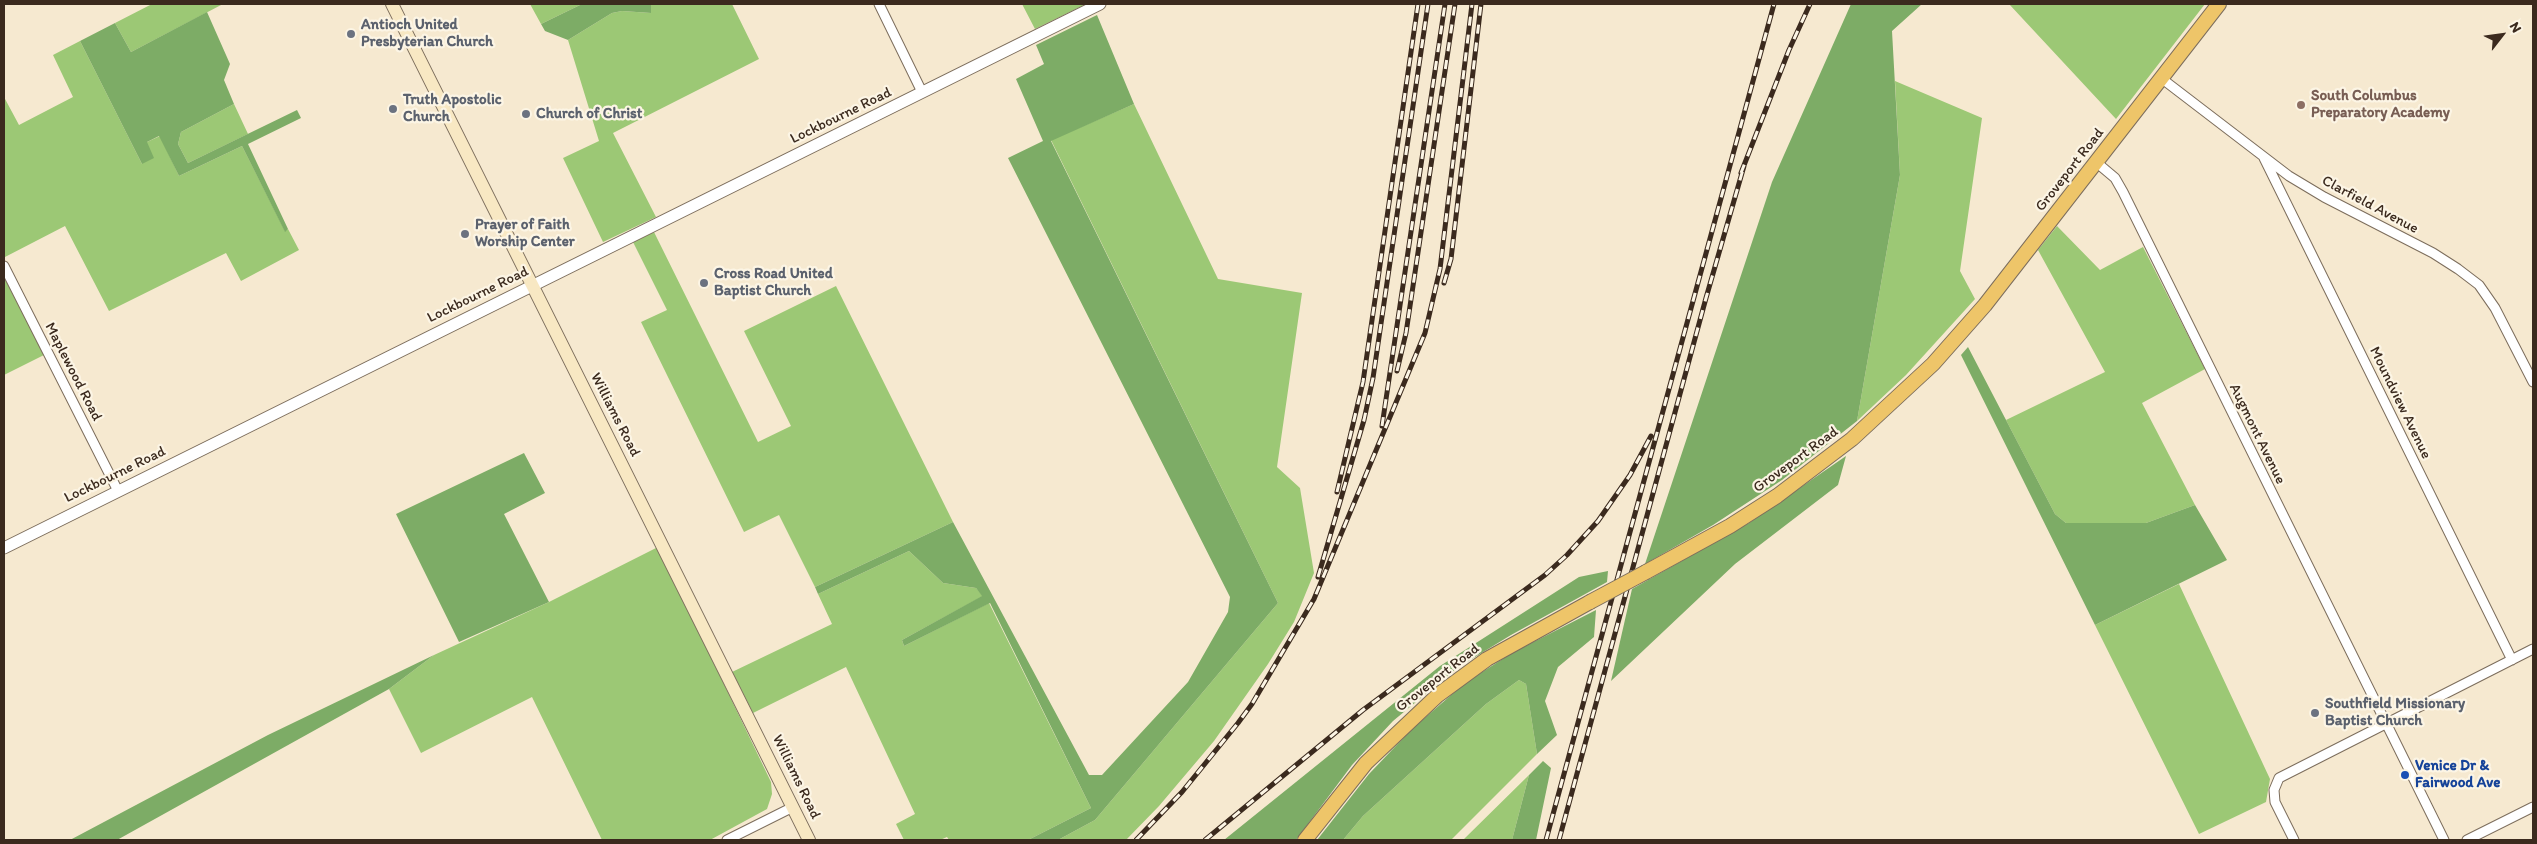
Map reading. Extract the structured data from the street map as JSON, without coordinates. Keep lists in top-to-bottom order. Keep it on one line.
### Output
{"streets":{"main road":["Groveport Road","Williams Road"],"street":["Lockbourne Road","Clarfield Avenue","Maplewood Road","Moundview Avenue","Augmont Avenue"]},"crossings":[["Lockbourne Road","Maplewood Road"],["Lockbourne Road","Williams Road"],["Groveport Road","Clarfield Avenue"],["Groveport Road","Augmont Avenue"],["Clarfield Avenue","Moundview Avenue"]],"places":["Antioch United Presbyterian Church","South Columbus Preparatory Academy","Truth Apostolic Church","Church of Christ","Prayer of Faith Worship Center","Cross Road United Baptist Church","Southfield Missionary Baptist Church","Venice Dr & Fairwood Ave"],"north":"top right"}
